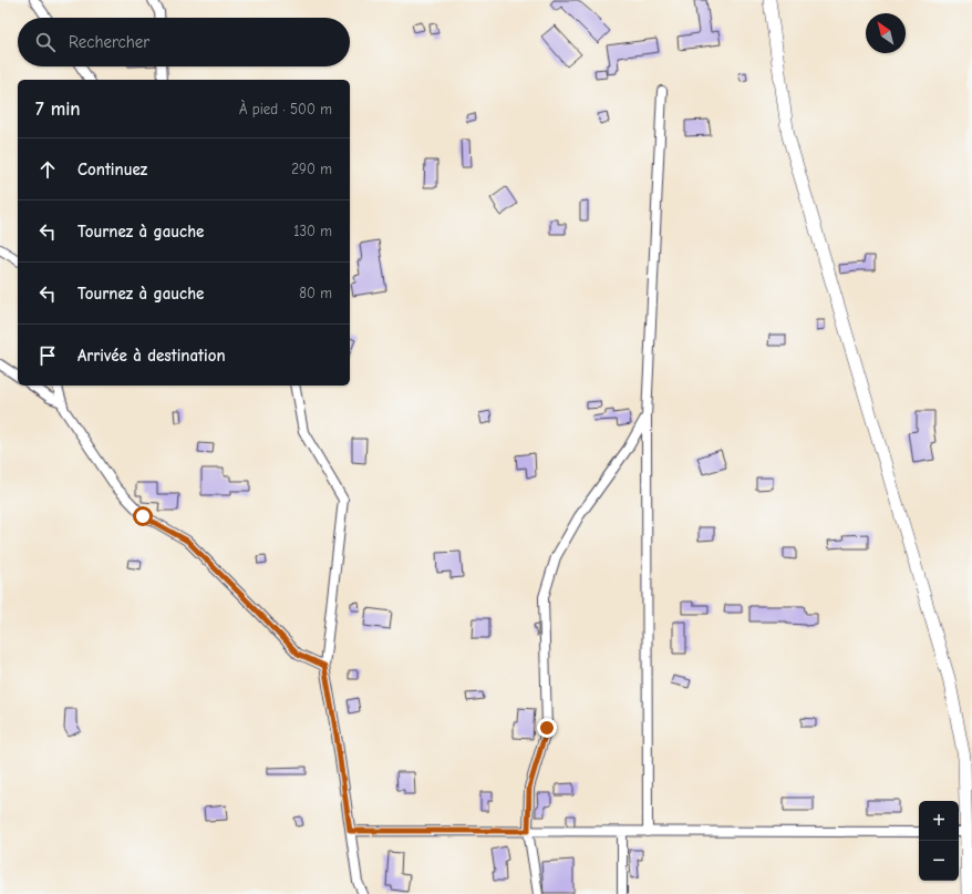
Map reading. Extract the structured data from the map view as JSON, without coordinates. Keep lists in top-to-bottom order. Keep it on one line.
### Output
{"north":"top left","page":{"search":"Rechercher","heading":["7 min","À pied · 500 m"],"list":[["Continuez","290 m"],["Tournez à gauche","130 m"],["Tournez à gauche","80 m"],"Arrivée à destination"],"map_buttons":["+","−"]}}
